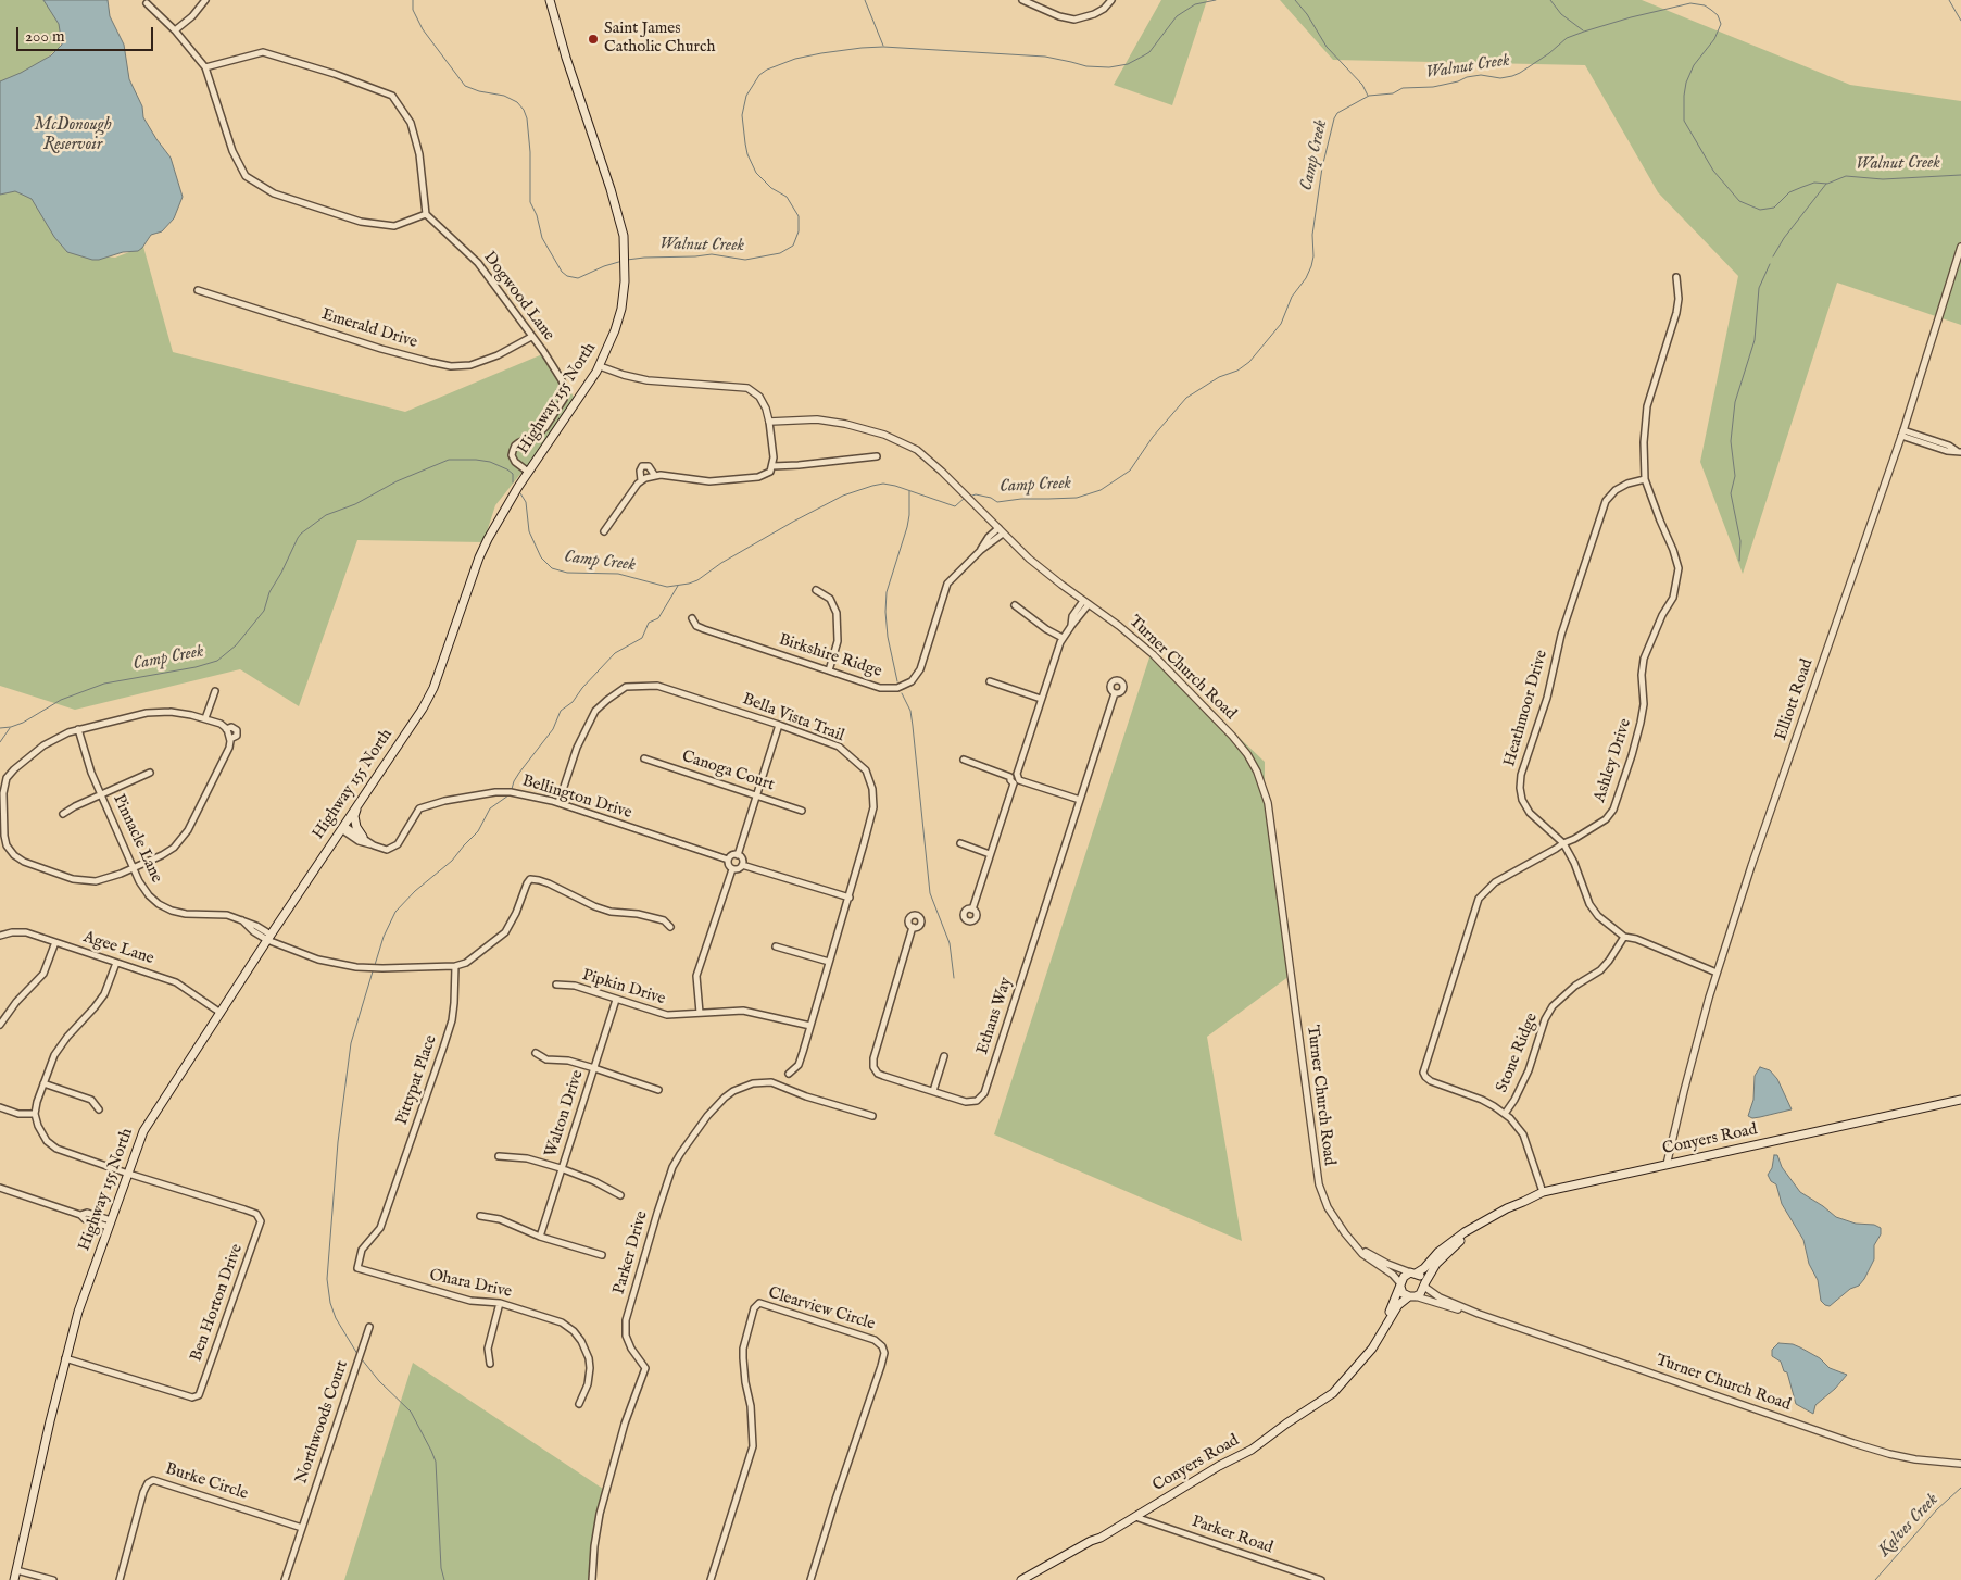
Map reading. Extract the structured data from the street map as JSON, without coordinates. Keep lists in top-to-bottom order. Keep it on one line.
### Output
{"streets":{"main road":["Highway 155 North","Conyers Road"],"street":["Dogwood Lane","Emerald Drive","Birkshire Ridge","Turner Church Road","Elliott Road","Heathmoor Drive","Bella Vista Trail","Ashley Drive","Canoga Court","Bellington Drive","Pinnacle Lane","Agee Lane","Pipkin Drive","Ethans Way","Stone Ridge","Pittypat Place","Walton Drive","Parker Drive","Ohara Drive","Ben Horton Drive","Clearview Circle","Northwoods Court","Burke Circle","Parker Road"]},"crossings":[["Dogwood Lane","Emerald Drive"],["Dogwood Lane","Highway 155 North"],["Highway 155 North","Bellington Drive"],["Highway 155 North","Pinnacle Lane"],["Highway 155 North","Agee Lane"],["Highway 155 North","Ben Horton Drive"],["Birkshire Ridge","Turner Church Road"],["Turner Church Road","Conyers Road"],["Elliott Road","Heathmoor Drive"],["Elliott Road","Conyers Road"],["Heathmoor Drive","Ashley Drive"],["Heathmoor Drive","Stone Ridge"],["Bella Vista Trail","Bellington Drive"],["Bella Vista Trail","Pipkin Drive"],["Ashley Drive","Stone Ridge"],["Ashley Drive","Conyers Road"],["Pinnacle Lane","Pittypat Place"],["Pipkin Drive","Walton Drive"],["Pittypat Place","Ohara Drive"],["Conyers Road","Parker Road"],["Northwoods Court","Burke Circle"]],"water":["Walnut Creek","McDonough Reservoir","Camp Creek","Kalves Creek"],"places":["Saint James Catholic Church"],"scale_bar":"200 m"}
